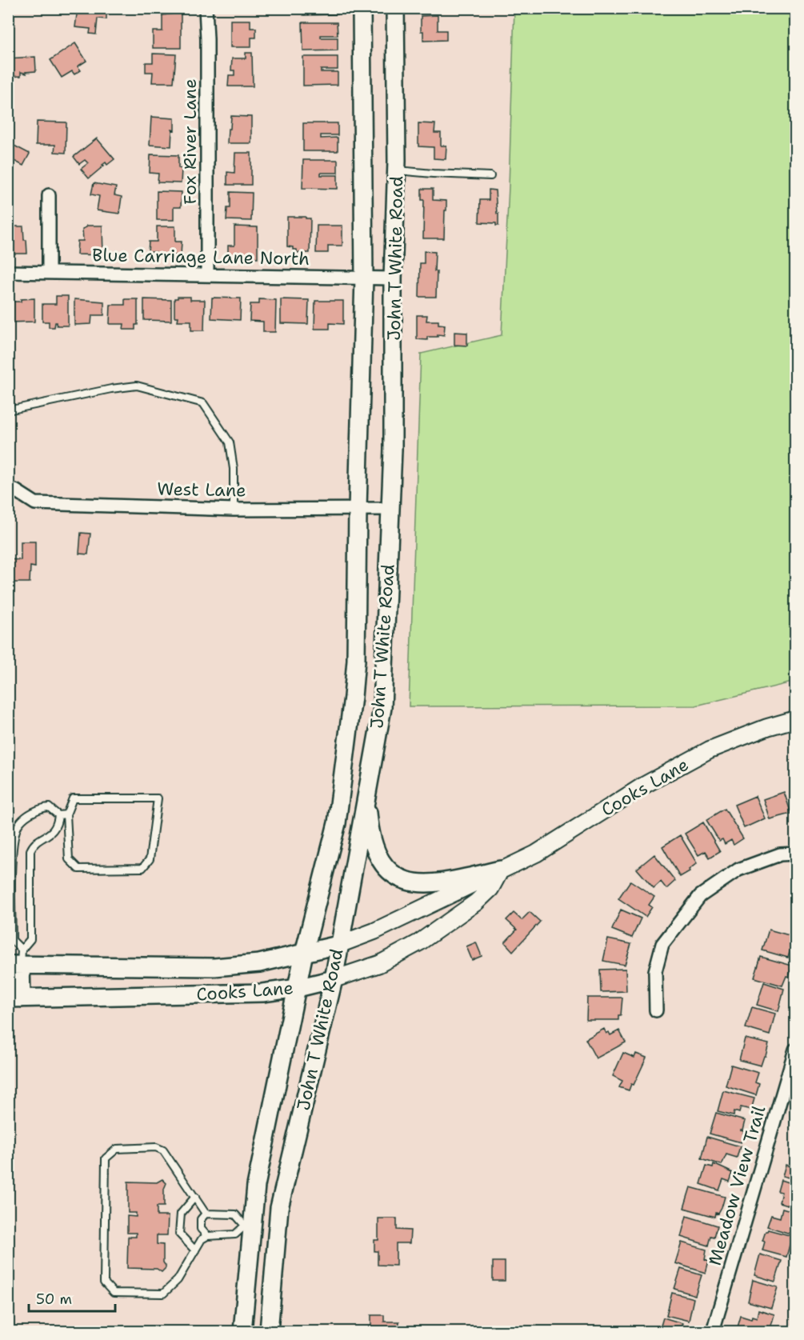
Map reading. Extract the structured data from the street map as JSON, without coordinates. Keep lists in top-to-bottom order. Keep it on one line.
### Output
{"streets":{"main road":["John T White Road","Cooks Lane"],"street":["Fox River Lane","Blue Carriage Lane North","West Lane","Meadow View Trail"]},"crossings":[["Fox River Lane","Blue Carriage Lane North"],["Blue Carriage Lane North","John T White Road"],["John T White Road","West Lane"],["John T White Road","Cooks Lane"]],"scale_bar":"50 m"}
